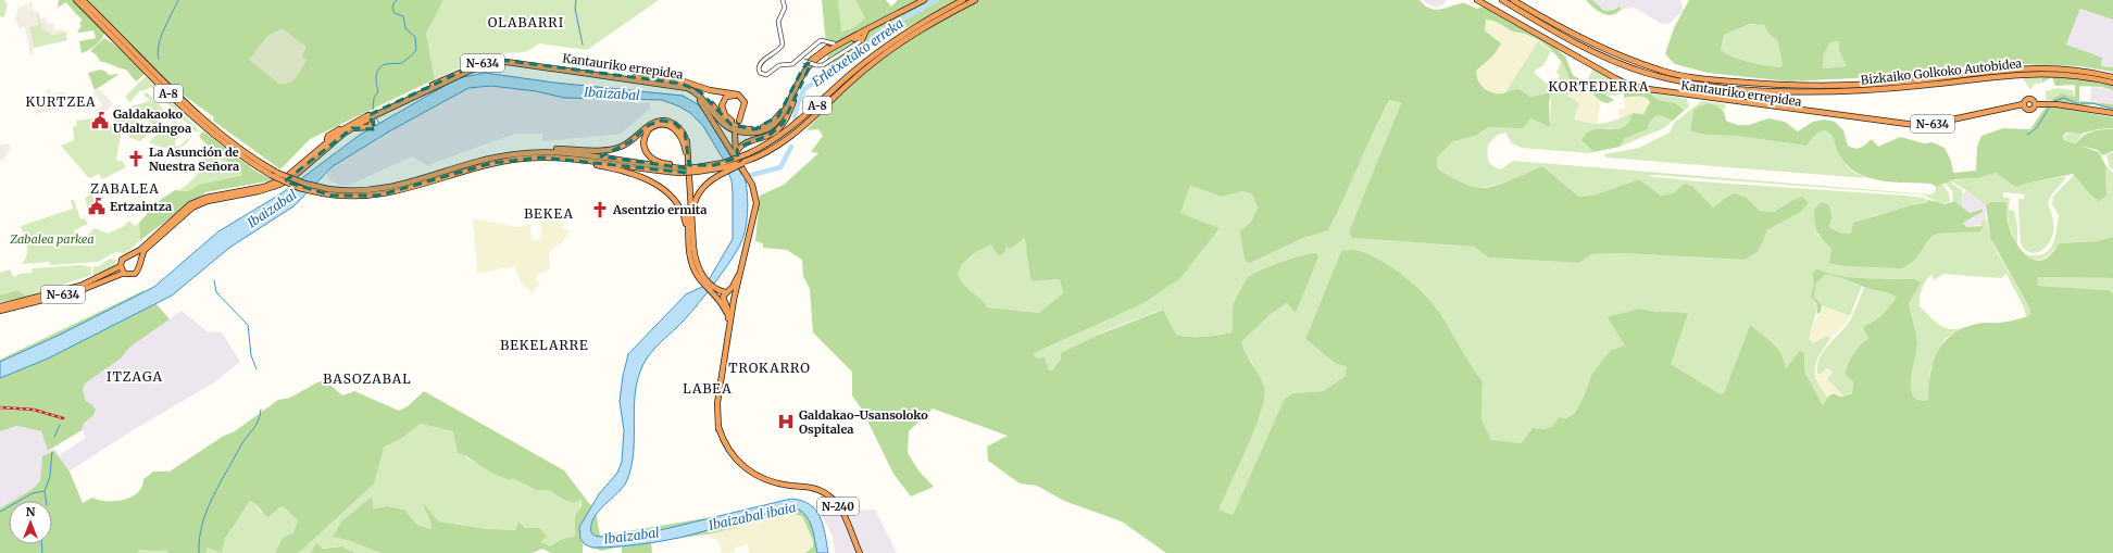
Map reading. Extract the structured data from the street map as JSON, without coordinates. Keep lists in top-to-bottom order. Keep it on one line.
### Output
{"streets":{"highway":["N-634","Kantauriko errepidea","Bizkaiko Golkoko Autobidea","A-8","N-240"]},"crossings":[["N-634","Kantauriko errepidea"],["A-8","N-240"]],"districts":["OLABARRI","KORTEDERRA","KURTZEA","ZABALEA","BEKEA","BEKELARRE","TROKARRO","ITZAGA","BASOZABAL","LABEA"],"water":["Erletxetako erreka","Ibaizabal","Ibaizabal ibaia"],"parks":["Zabalea parkea"],"places":{"public building":["Galdakaoko Udaltzaingoa","Ertzaintza"],"church":["La Asunción de Nuestra Señora","Asentzio ermita"],"hospital":["Galdakao-Usansoloko Ospitalea"]},"north":"top"}
